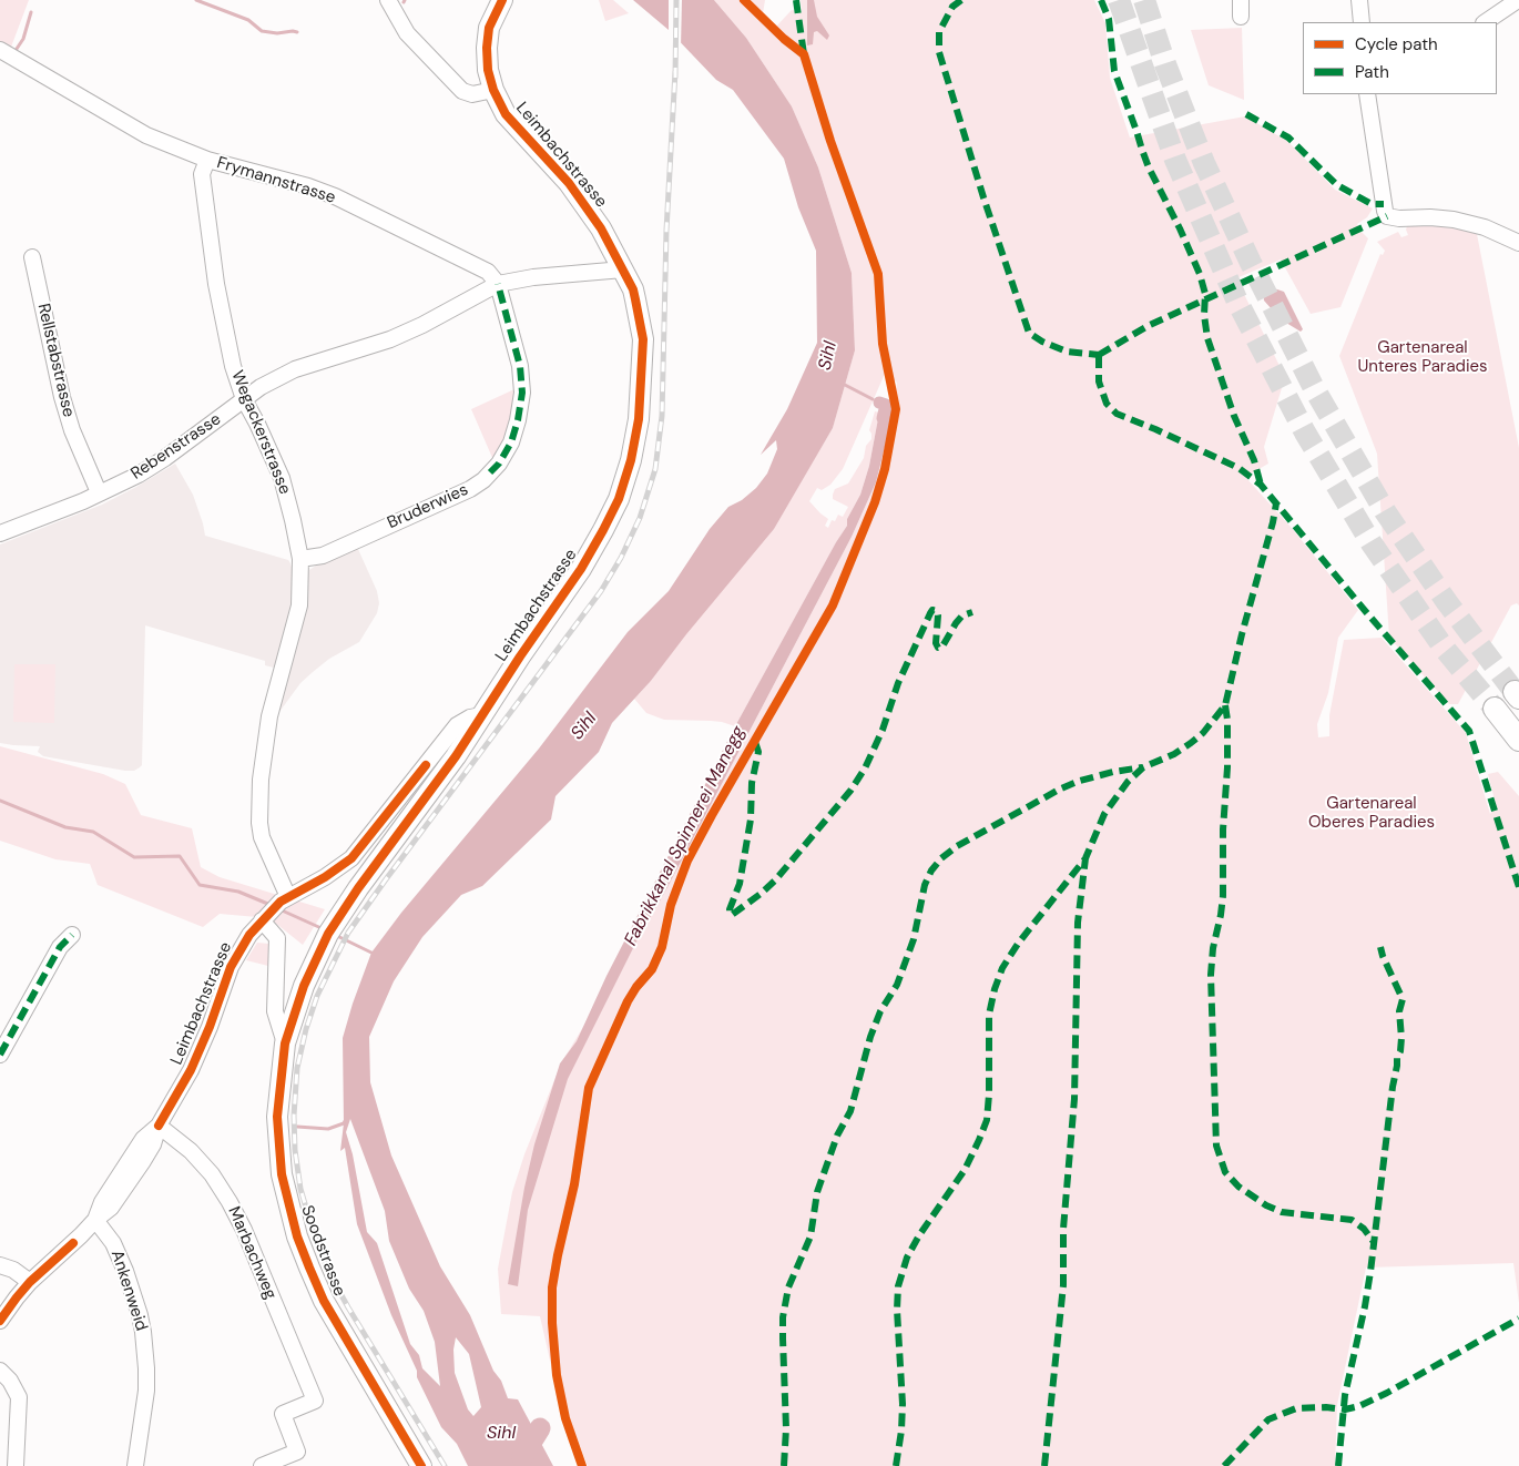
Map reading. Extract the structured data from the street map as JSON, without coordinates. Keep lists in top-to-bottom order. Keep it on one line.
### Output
{"streets":{"main road":["Leimbachstrasse","Soodstrasse"],"street":["Frymannstrasse","Rellstabstrasse","Wegackerstrasse","Rebenstrasse","Bruderwies","Marbachweg","Ankenweid"]},"crossings":[["Leimbachstrasse","Wegackerstrasse"],["Leimbachstrasse","Soodstrasse"],["Leimbachstrasse","Marbachweg"],["Leimbachstrasse","Ankenweid"],["Frymannstrasse","Wegackerstrasse"],["Frymannstrasse","Rebenstrasse"],["Frymannstrasse","Bruderwies"],["Rellstabstrasse","Rebenstrasse"],["Wegackerstrasse","Rebenstrasse"],["Wegackerstrasse","Bruderwies"],["Rebenstrasse","Bruderwies"]],"water":["Sihl","Fabrikkanal Spinnerei Manegg"],"parks":["Gartenareal Unteres Paradies","Gartenareal Oberes Paradies"],"legend":["Cycle path","Path"]}
